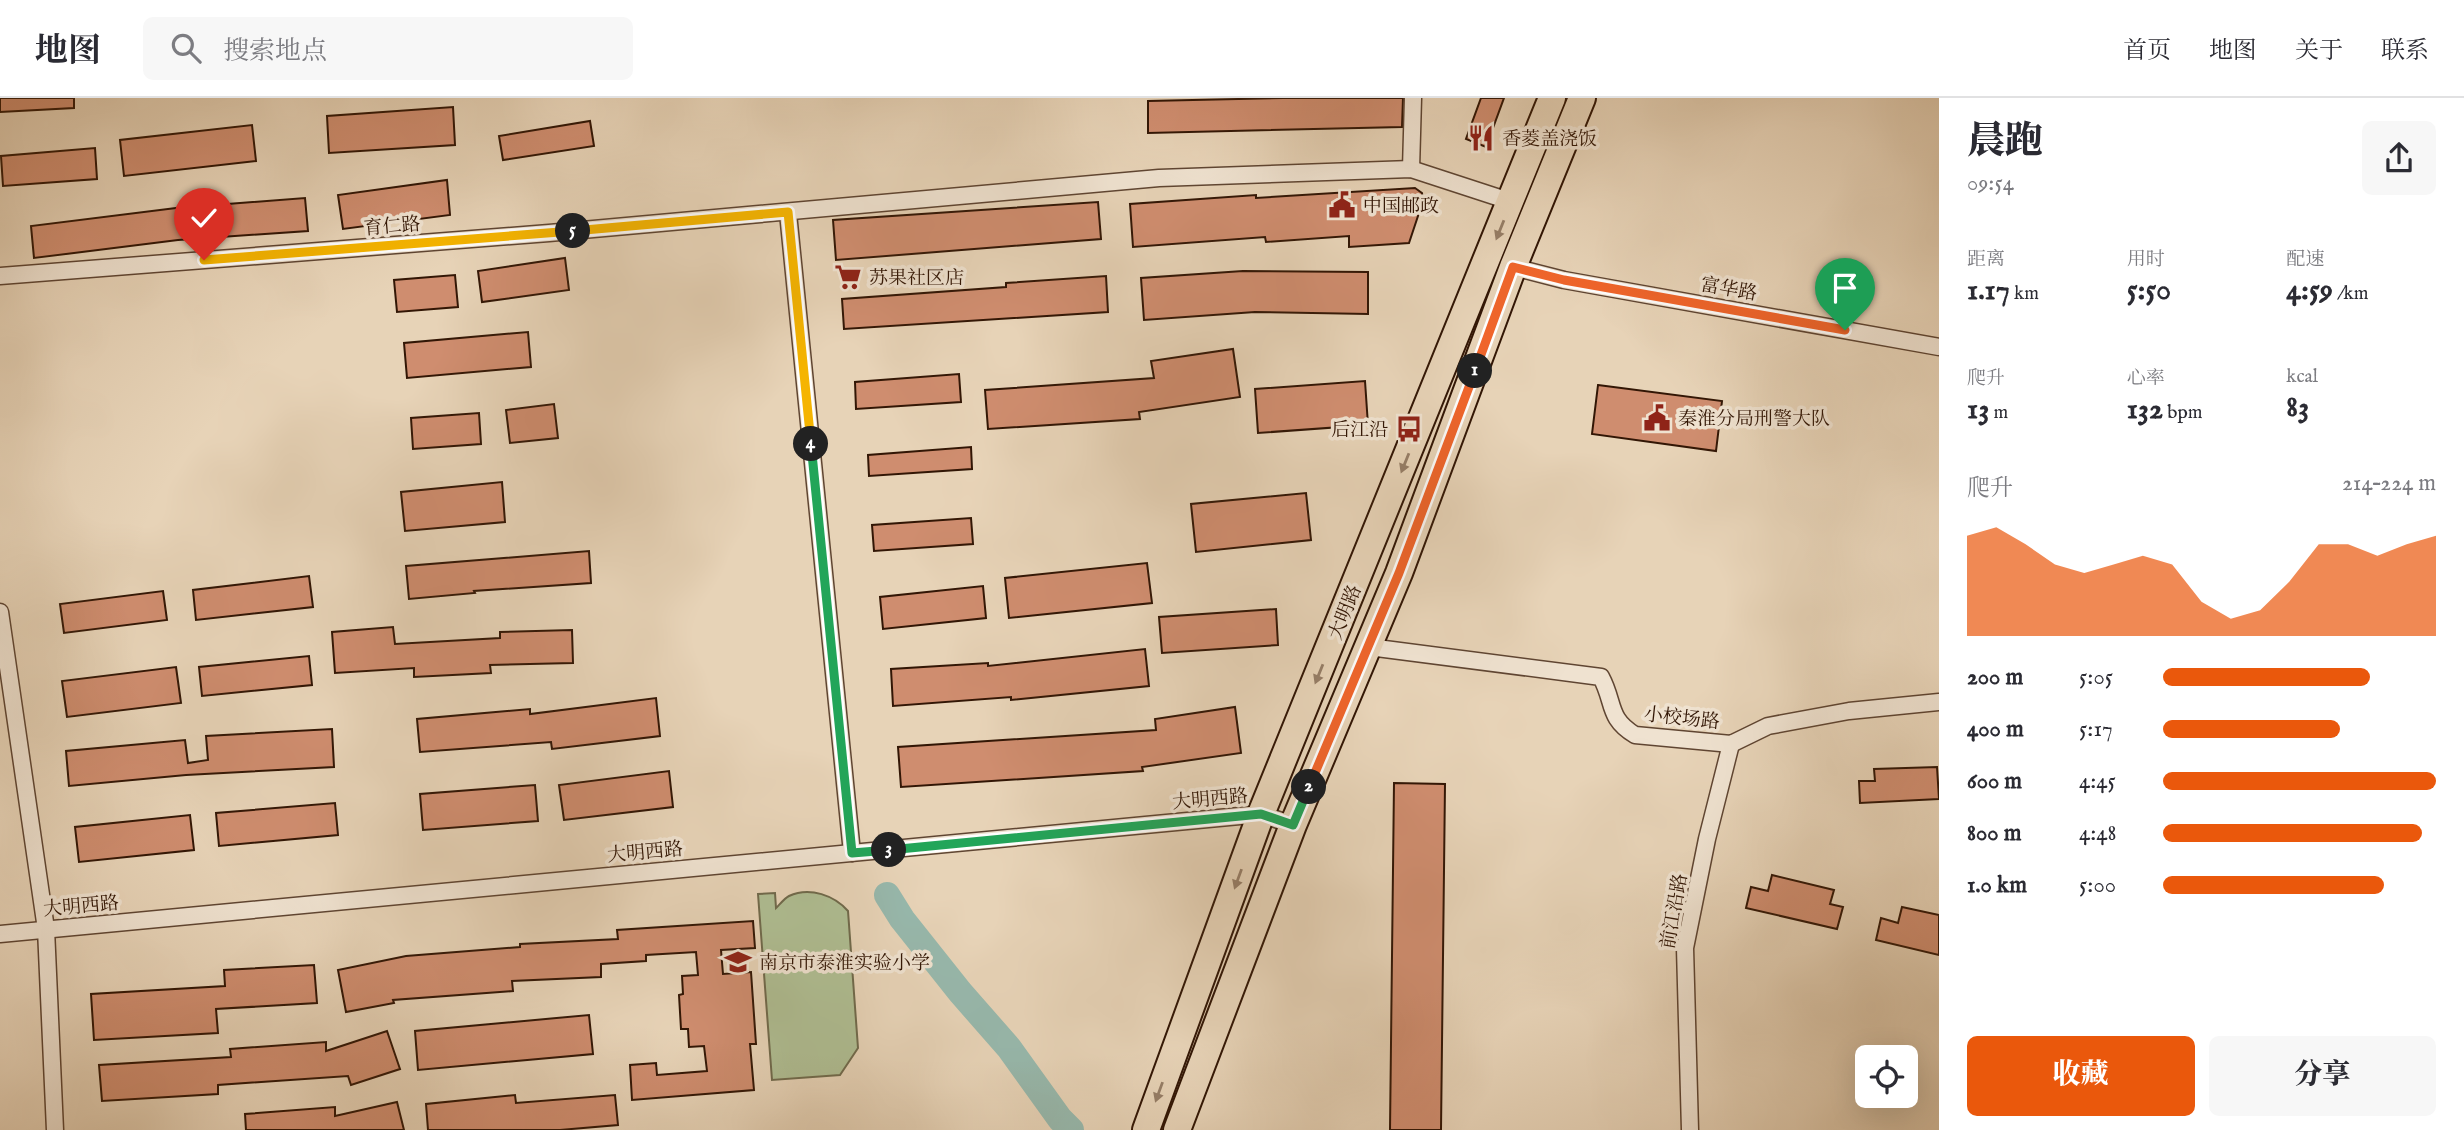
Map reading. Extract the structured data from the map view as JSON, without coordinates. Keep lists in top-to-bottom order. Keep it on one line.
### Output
{"streets":{"main road":["大明路"],"street":["育仁路","富华路","小校场路","大明西路","前江沿路"]},"crossings":[["大明路","大明西路"],["小校场路","前江沿路"]],"places":{"restaurant":["香菱盖浇饭"],"public building":["中国邮政","秦淮分局刑警大队"],"supermarket":["苏果社区店"],"bus stop":["后江沿"],"school or university":["南京市泰淮实验小学"]},"page":{"header":"地图","search":"搜索地点","nav":["首页","地图","关于","联系"],"heading":["晨跑","09:54"],"pins":["5","1","4","2","3"],"stats":[["距离","1.17 km"],["用时","5:50"],["配速","4:59 /km"],["爬升","13 m"],["心率","132 bpm"],["kcal","83"]],"chart":["爬升","214–224 m"],"list":[{"name":"200 m","note":"5:05"},{"name":"400 m","note":"5:17"},{"name":"600 m","note":"4:45"},{"name":"800 m","note":"4:48"},{"name":"1.0 km","note":"5:00"}],"buttons":["收藏","分享"]}}
